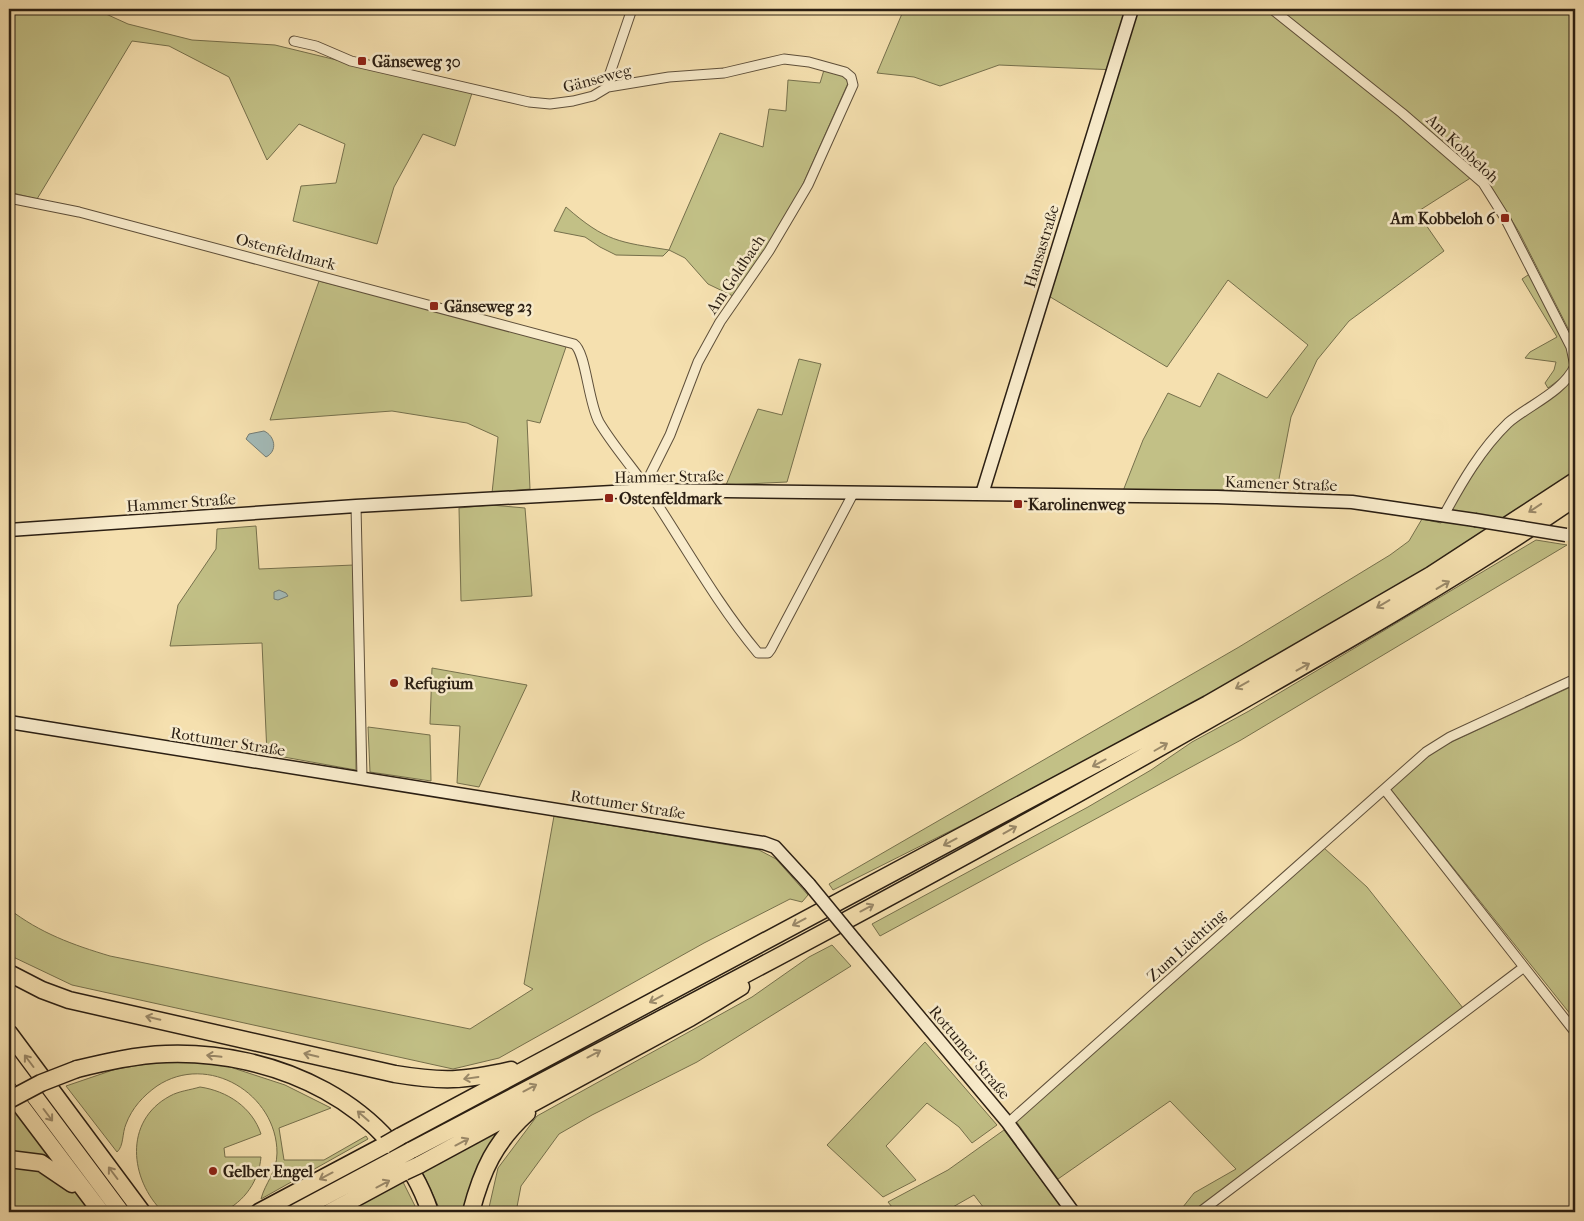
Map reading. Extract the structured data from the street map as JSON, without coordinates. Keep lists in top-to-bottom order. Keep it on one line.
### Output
{"streets":{"street":["Gänseweg","Am Kobbeloh","Hansastraße","Ostenfeldmark","Am Goldbach","Hammer Straße","Kamener Straße","Rottumer Straße","Zum Lüchting"]},"crossings":[["Gänseweg","Am Goldbach"],["Am Kobbeloh","Kamener Straße"],["Hansastraße","Hammer Straße"],["Hansastraße","Kamener Straße"],["Ostenfeldmark","Am Goldbach"],["Ostenfeldmark","Hammer Straße"],["Am Goldbach","Hammer Straße"],["Hammer Straße","Kamener Straße"],["Rottumer Straße","Zum Lüchting"]],"places":{"transit":["Gänseweg 30","Am Kobbeloh 6","Gänseweg 23","Ostenfeldmark","Karolinenweg"],"other":["Refugium","Gelber Engel"]}}
